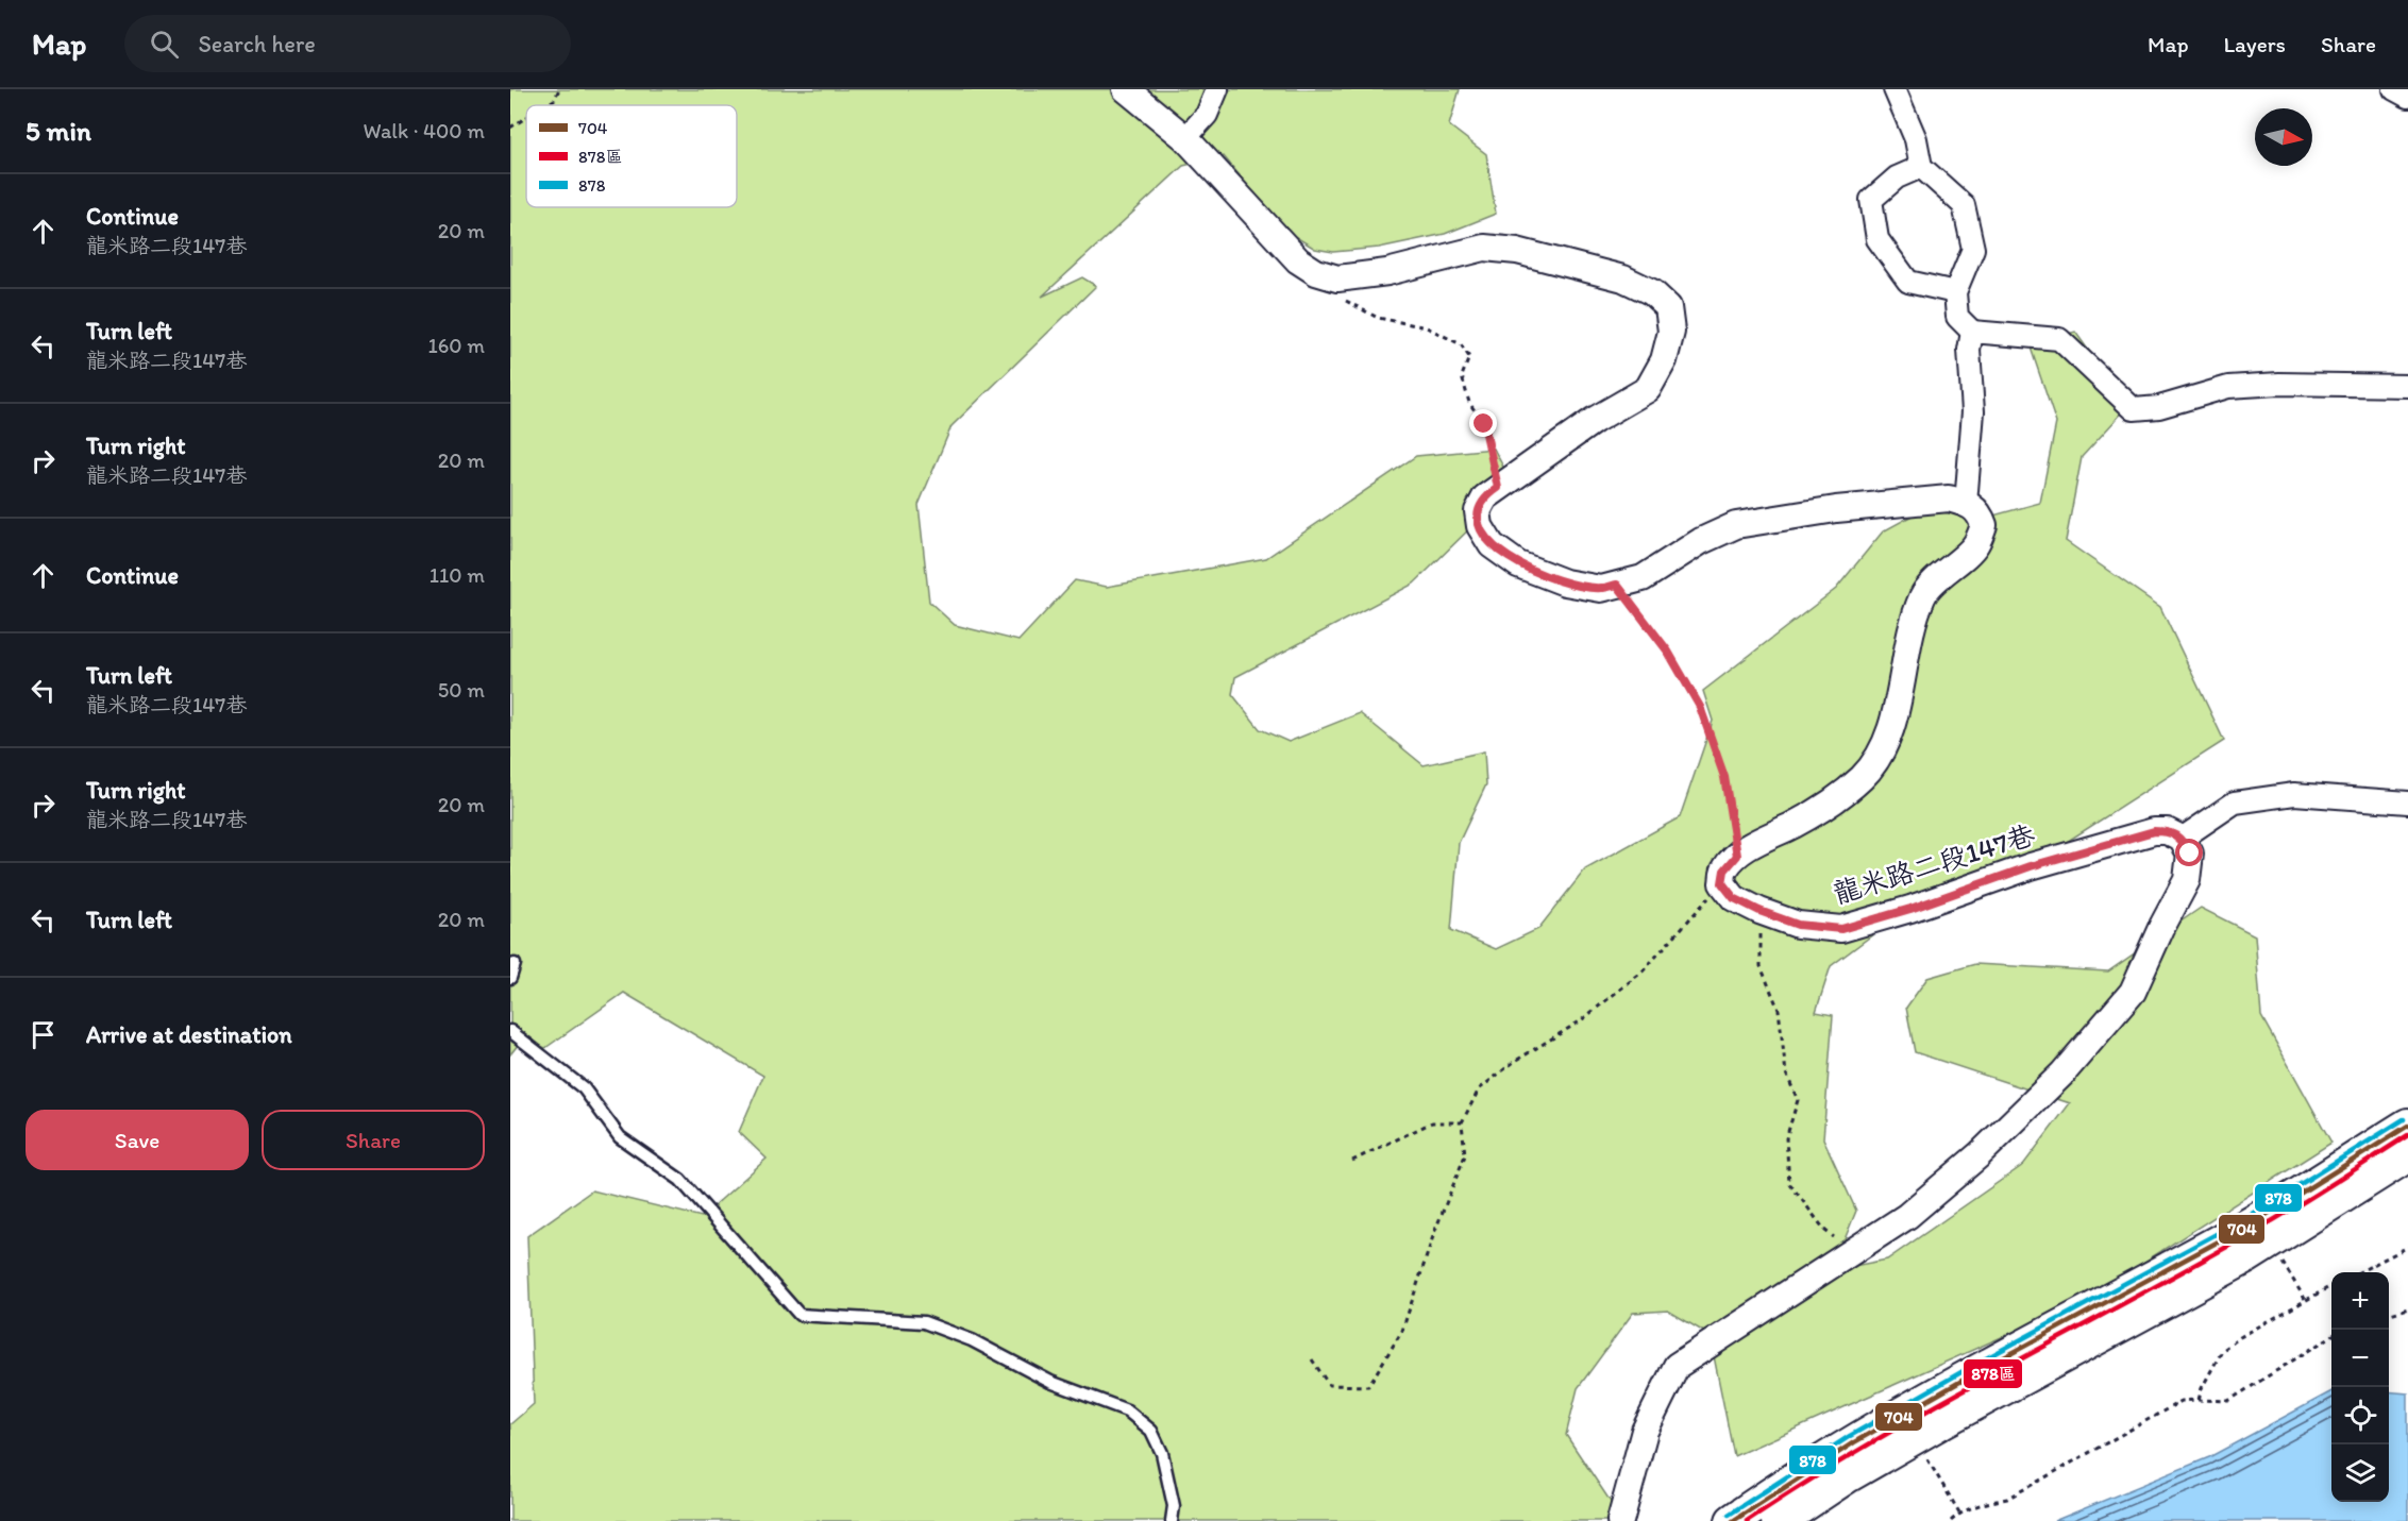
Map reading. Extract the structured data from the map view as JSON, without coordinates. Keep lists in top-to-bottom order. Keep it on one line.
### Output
{"streets":{"street":["龍米路二段147巷"]},"lines":["transit line 878","transit line 704","transit line 878區"],"legend":["704","878區","878"],"north":"right","page":{"header":"Map","search":"Search here","nav":["Map","Layers","Share"],"heading":["5 min","Walk · 400 m"],"list":[["Continue","龍米路二段147巷","20 m"],["Turn left","龍米路二段147巷","160 m"],["Turn right","龍米路二段147巷","20 m"],["Continue","110 m"],["Turn left","龍米路二段147巷","50 m"],["Turn right","龍米路二段147巷","20 m"],["Turn left","20 m"],"Arrive at destination"],"buttons":["Save","Share"],"map_buttons":["+","−"]}}
